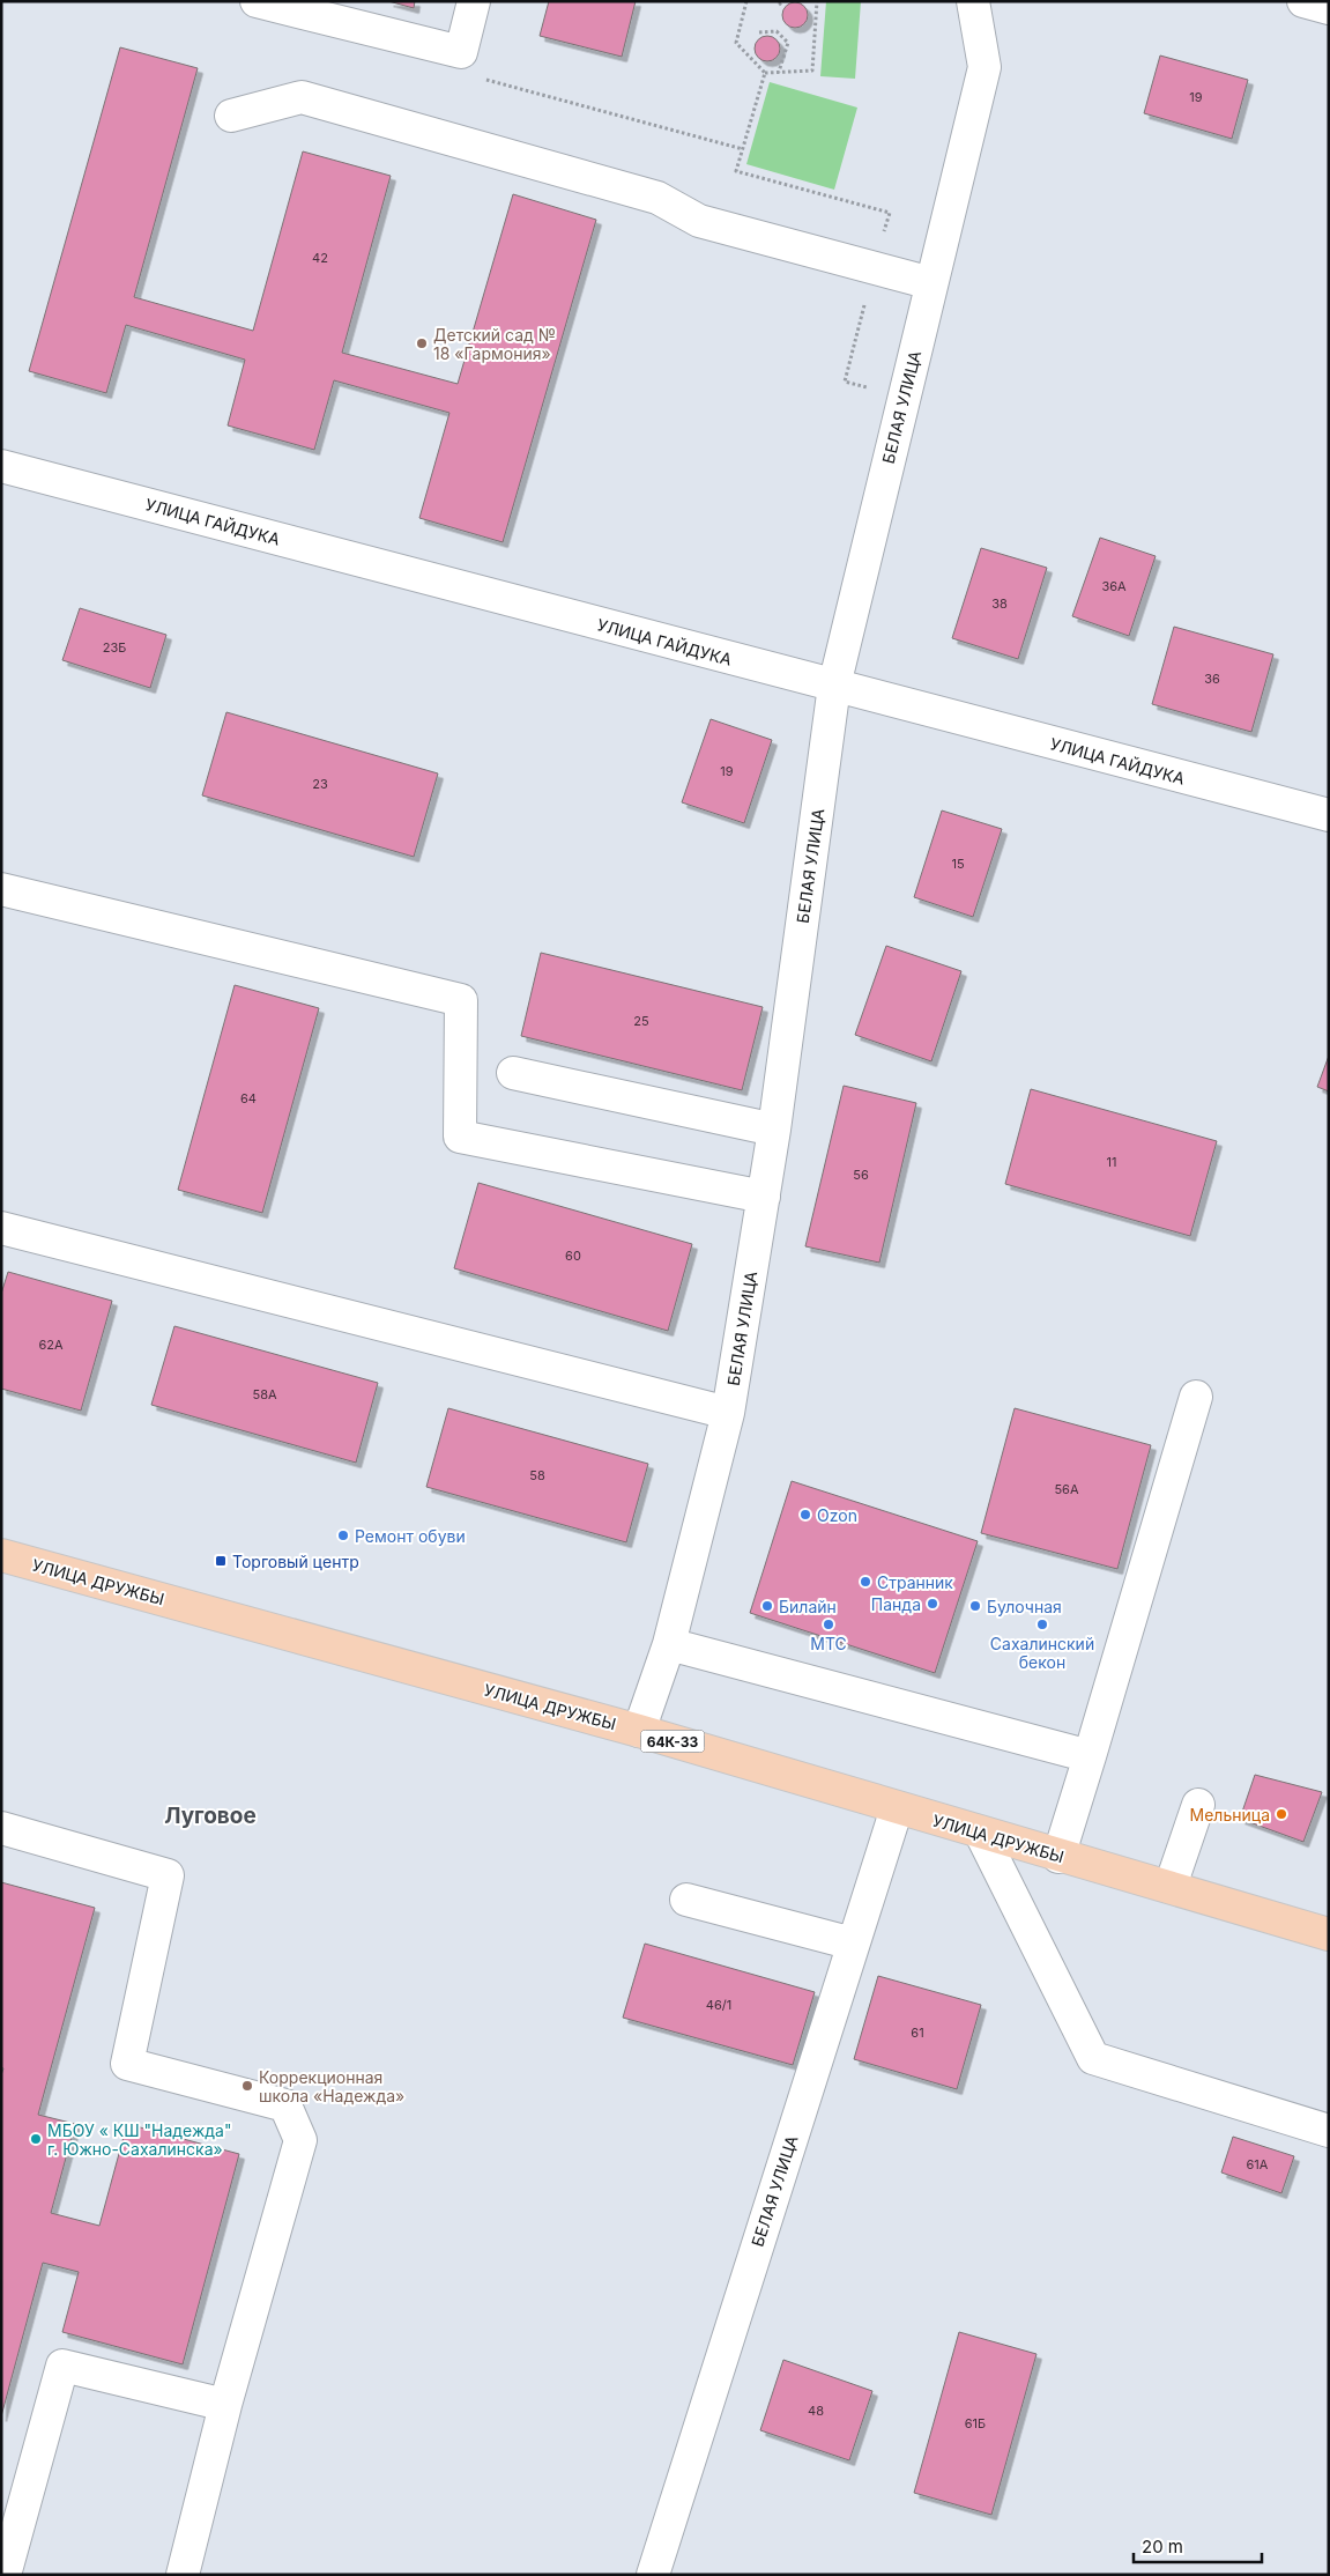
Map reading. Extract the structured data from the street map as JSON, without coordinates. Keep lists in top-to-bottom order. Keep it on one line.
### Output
{"streets":{"main road":["УЛИЦА ДРУЖБЫ","64К-33"],"street":["БЕЛАЯ УЛИЦА","УЛИЦА ГАЙДУКА"]},"crossings":[["БЕЛАЯ УЛИЦА","УЛИЦА ГАЙДУКА"],["БЕЛАЯ УЛИЦА","УЛИЦА ДРУЖБЫ"]],"districts":["Луговое"],"places":{"other":["Детский сад № 18 «Гармония»","Ozon","Ремонт обуви","Странник","Панда","Билайн","Булочная","МТС","Сахалинский бекон","Мельница","Коррекционная школа «Надежда»","МБОУ « КШ \"Надежда\" г. Южно-Сахалинска»"],"transit":["Торговый центр"]},"house_numbers":["19","42","36А","38","23Б","36","19","23","15","25","64","11","56","60","62А","58А","58","56А","46/1","61","61А","48","61Б"],"scale_bar":"20 m"}
